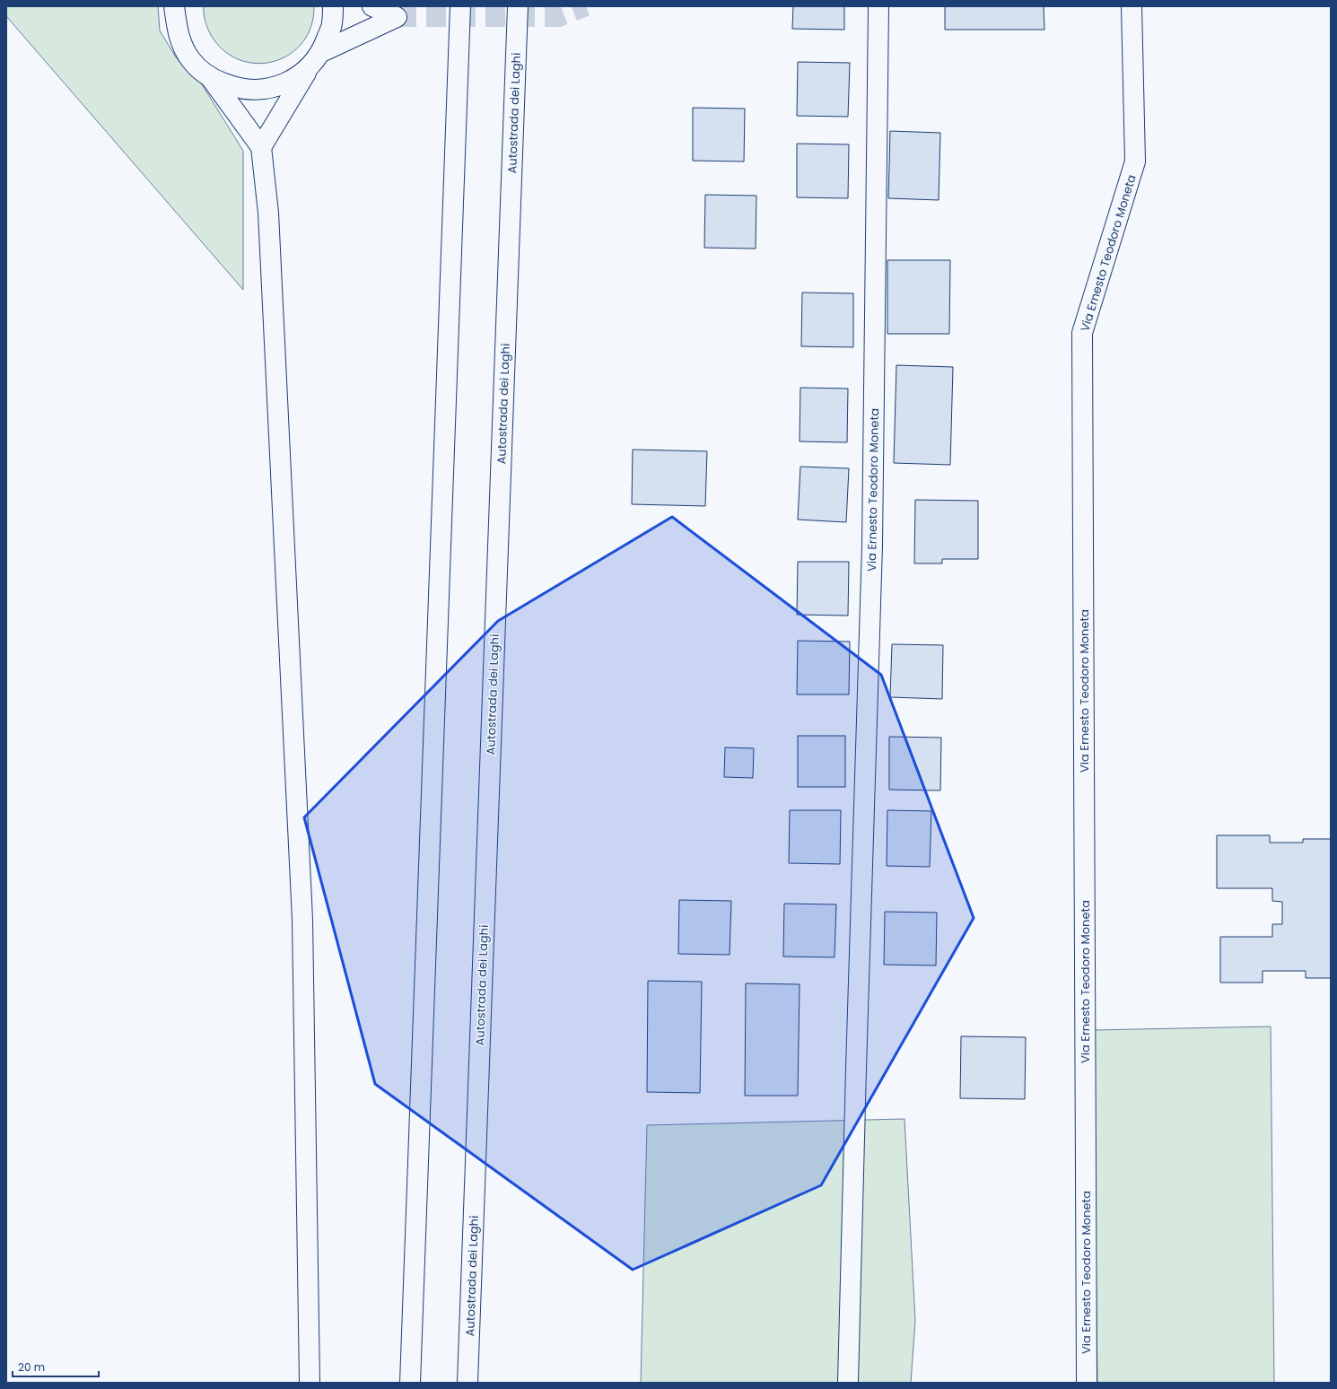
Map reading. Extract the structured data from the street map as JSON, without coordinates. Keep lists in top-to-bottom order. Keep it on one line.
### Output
{"streets":{"main road":["Autostrada dei Laghi","Via Ernesto Teodoro Moneta"]},"scale_bar":"20 m"}
